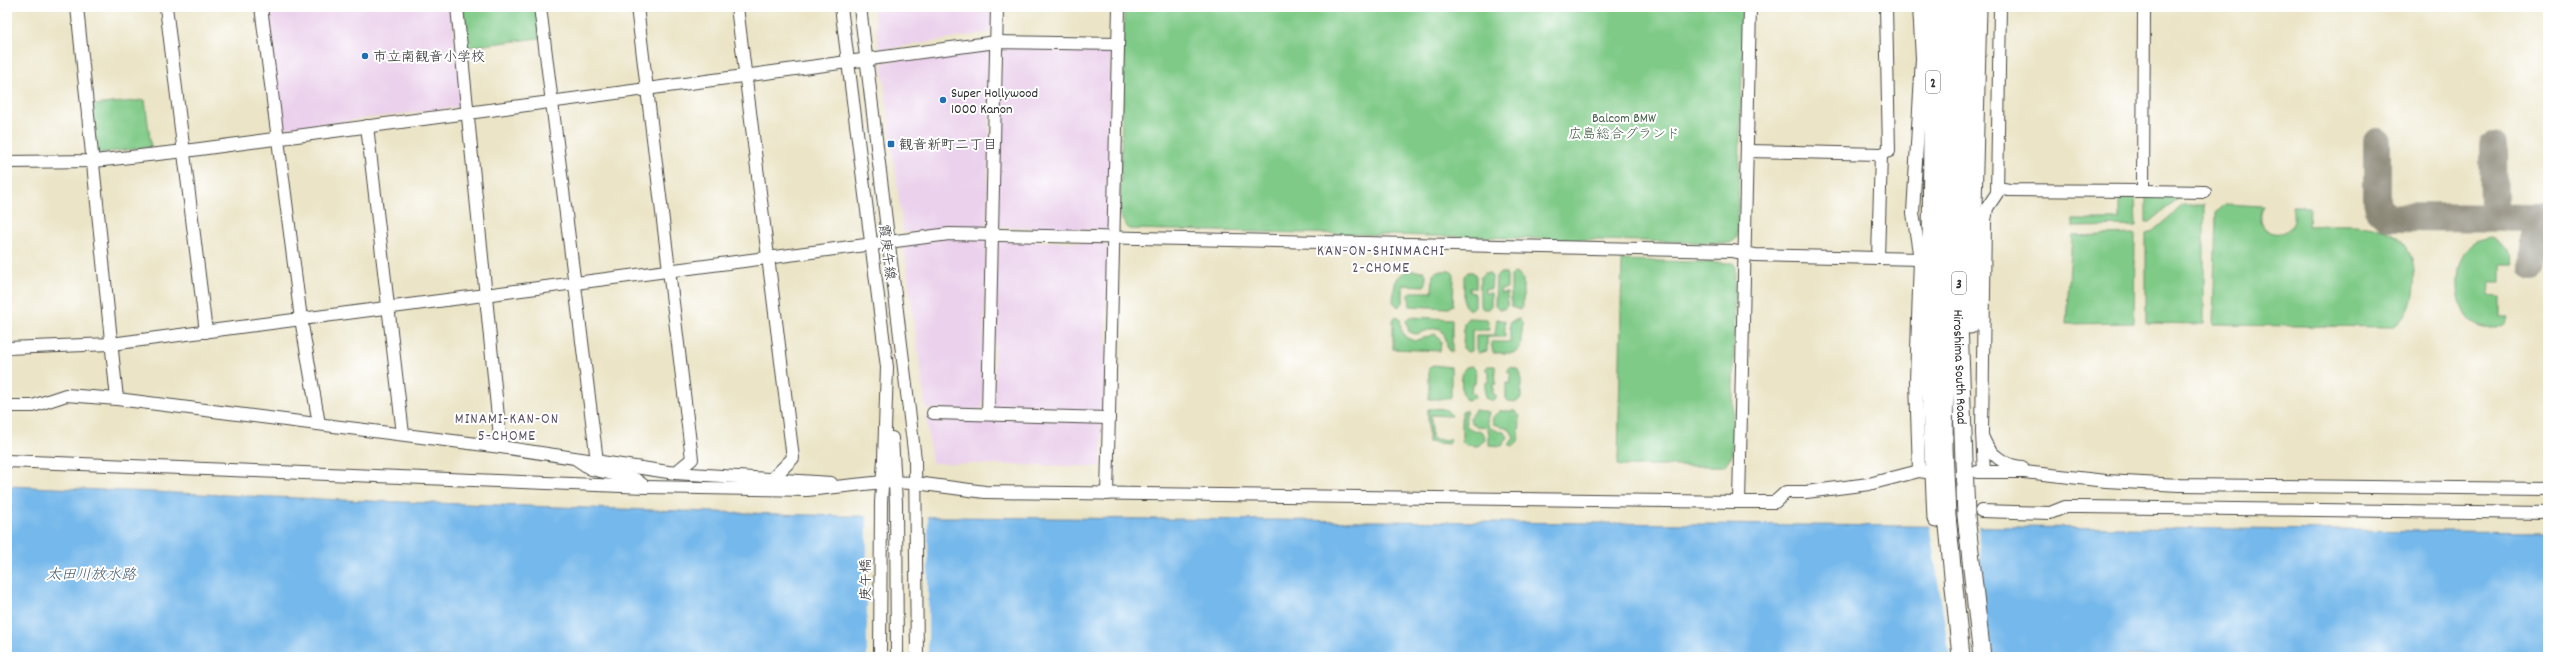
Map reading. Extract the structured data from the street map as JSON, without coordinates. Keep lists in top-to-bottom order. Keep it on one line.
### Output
{"streets":{"highway":["2","3","Hiroshima South Road"],"street":["霞庚午線","庚午橋"]},"crossings":[["霞庚午線","庚午橋"],["3","Hiroshima South Road"]],"districts":["KAN-ON-SHINMACHI 2-CHOME","MINAMI-KAN-ON 5-CHOME"],"water":["太田川放水路"],"parks":["Balcom BMW 広島総合グランド"],"places":{"other":["市立南観音小学校","Super Hollywood 1000 Kanon"],"transit":["観音新町二丁目"]}}
